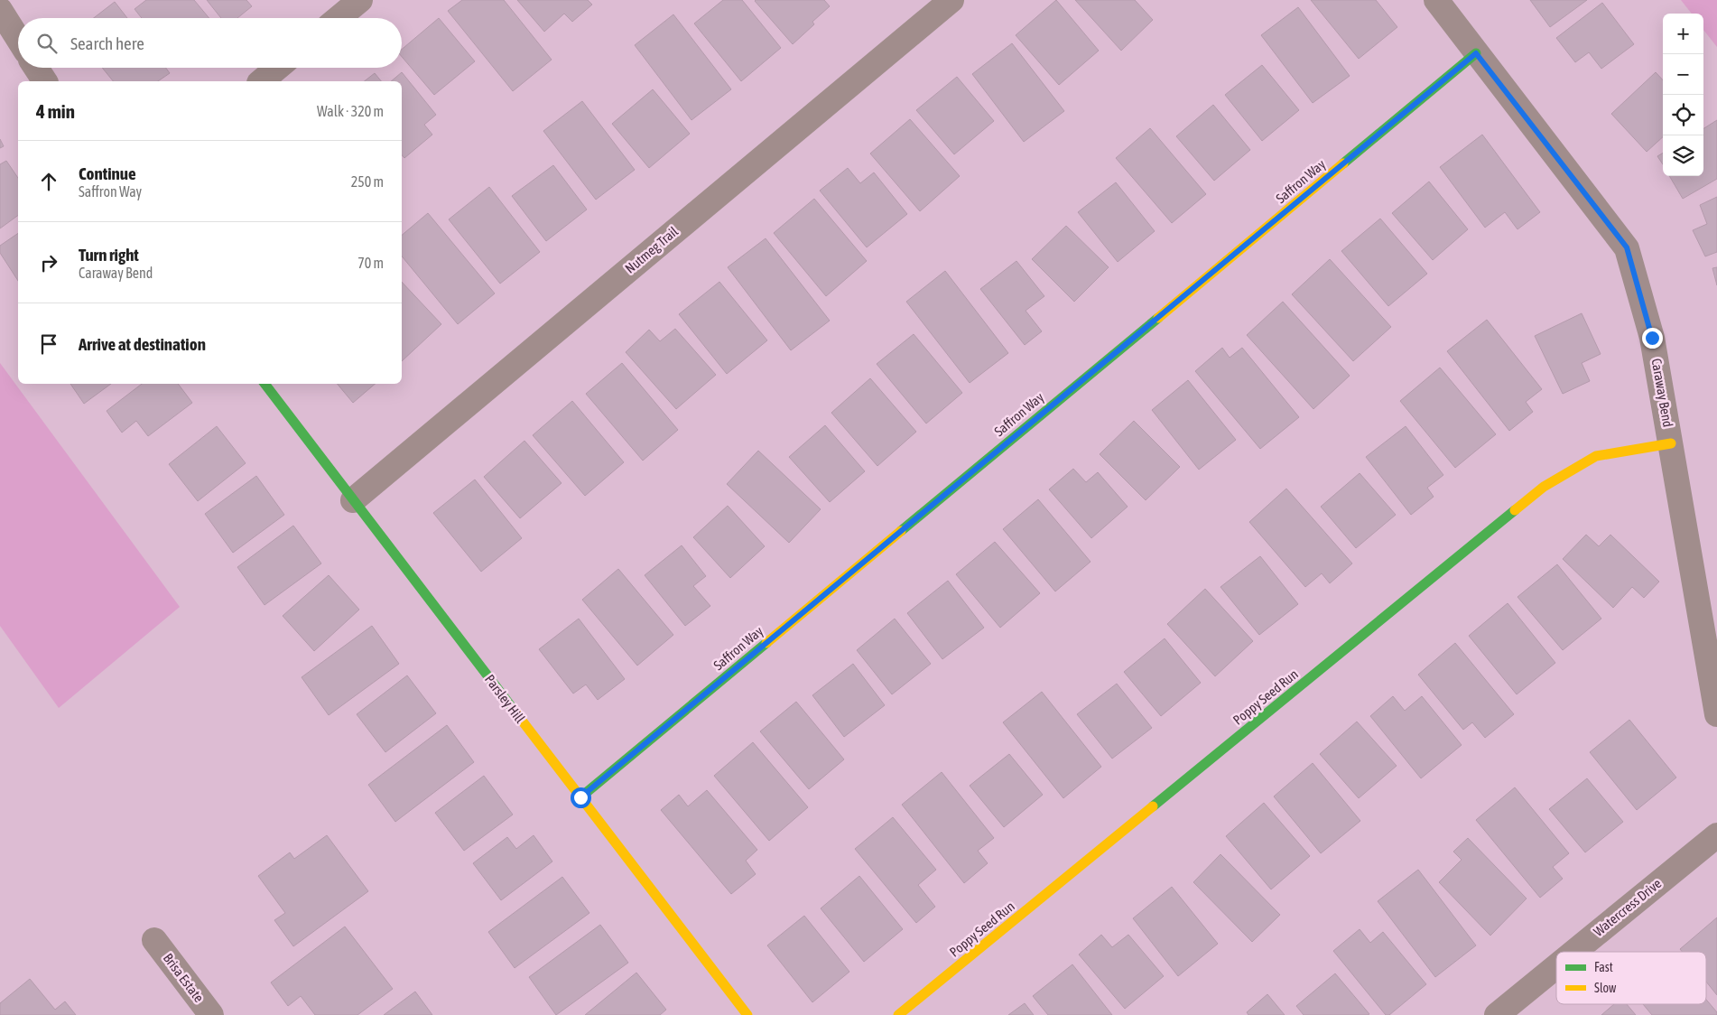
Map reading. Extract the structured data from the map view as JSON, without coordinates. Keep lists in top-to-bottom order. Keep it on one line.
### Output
{"streets":{"street":["Saffron Way","Nutmeg Trail","Caraway Bend","Poppy Seed Run","Parsley Hill","Watercress Drive","Brisa Estate"]},"crossings":[["Saffron Way","Caraway Bend"],["Saffron Way","Parsley Hill"],["Nutmeg Trail","Parsley Hill"],["Caraway Bend","Poppy Seed Run"]],"legend":["Fast","Slow"],"page":{"map_buttons":["+","−"],"search":"Search here","heading":["4 min","Walk · 320 m"],"list":[["Continue","Saffron Way","250 m"],["Turn right","Caraway Bend","70 m"],"Arrive at destination"]}}
